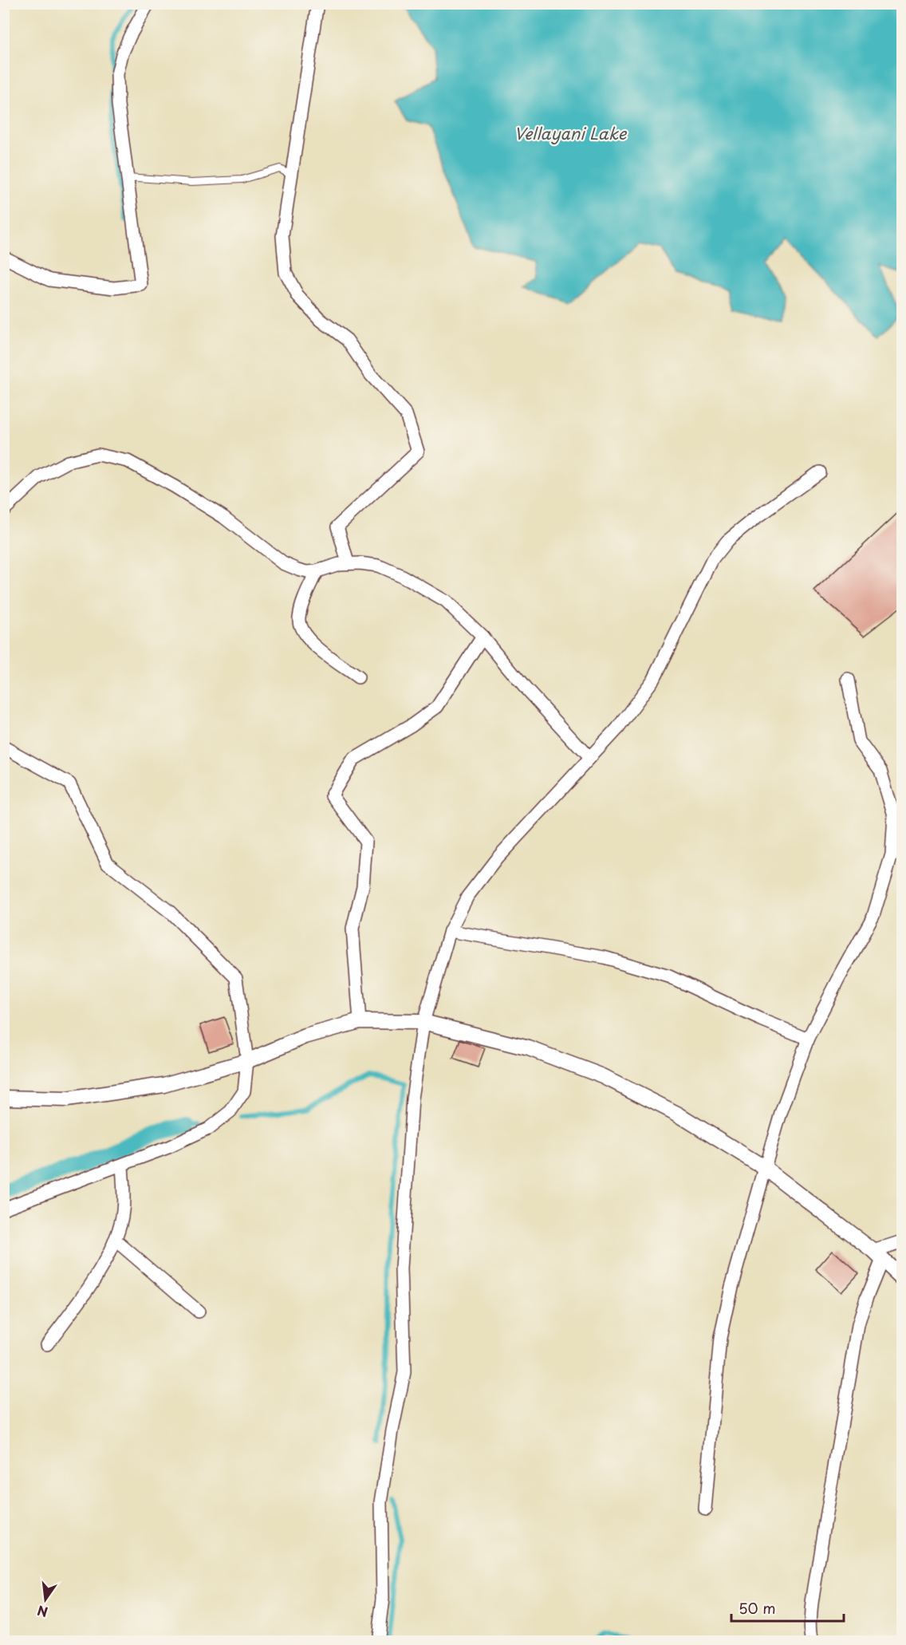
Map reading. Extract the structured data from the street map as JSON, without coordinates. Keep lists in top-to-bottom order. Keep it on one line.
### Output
{"water":["Vellayani Lake"],"scale_bar":"50 m","north":"bottom"}
